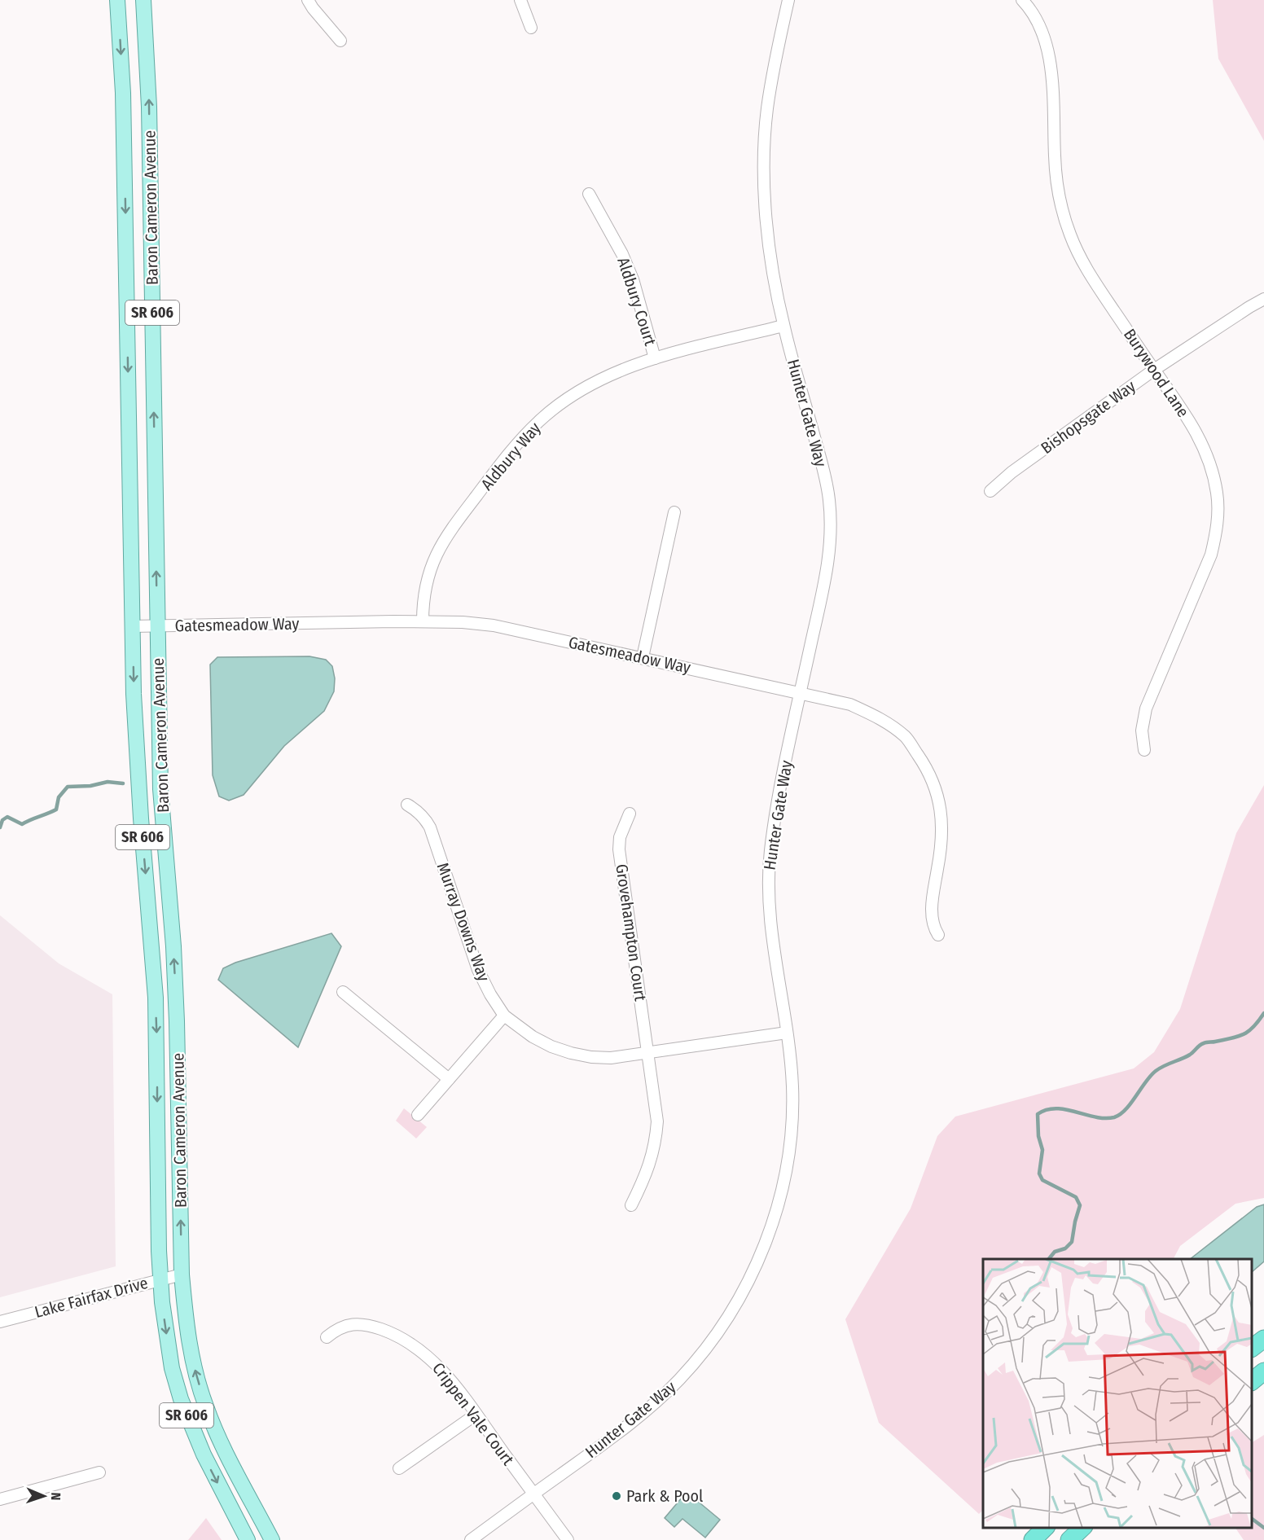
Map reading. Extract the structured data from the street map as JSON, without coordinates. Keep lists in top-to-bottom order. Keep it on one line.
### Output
{"streets":{"main road":["Baron Cameron Avenue","SR 606"],"street":["Aldbury Court","Burywood Lane","Hunter Gate Way","Bishopsgate Way","Aldbury Way","Gatesmeadow Way","Murray Downs Way","Grovehampton Court","Lake Fairfax Drive","Crippen Vale Court"]},"crossings":[["Baron Cameron Avenue","Gatesmeadow Way"],["Baron Cameron Avenue","Lake Fairfax Drive"],["Aldbury Court","Aldbury Way"],["Burywood Lane","Bishopsgate Way"],["Hunter Gate Way","Aldbury Way"],["Hunter Gate Way","Gatesmeadow Way"],["Hunter Gate Way","Murray Downs Way"],["Hunter Gate Way","Crippen Vale Court"],["Aldbury Way","Gatesmeadow Way"],["Murray Downs Way","Grovehampton Court"]],"places":["Park & Pool"],"north":"right"}
